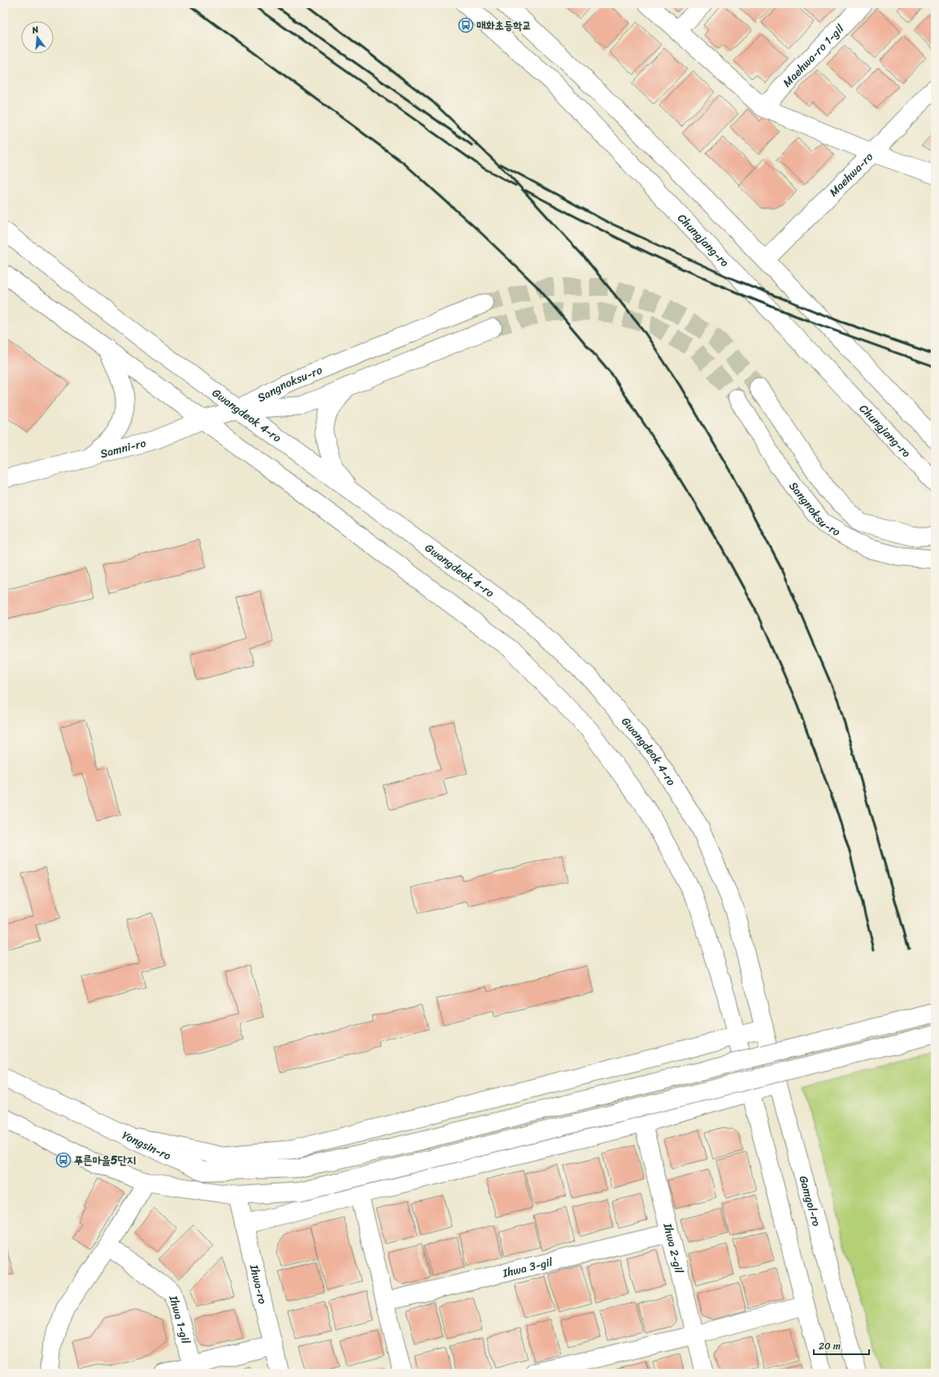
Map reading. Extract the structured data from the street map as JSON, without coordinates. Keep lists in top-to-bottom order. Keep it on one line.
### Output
{"streets":{"street":["Maehwa-ro 1-gil","Maehwa-ro","Chungjang-ro","Sangnoksu-ro","Gwangdeok 4-ro","Samni-ro","Yongsin-ro","Gamgol-ro","Ihwa 2-gil","Ihwa 3-gil","Ihwa-ro","Ihwa 1-gil"]},"crossings":[["Sangnoksu-ro","Gwangdeok 4-ro"],["Sangnoksu-ro","Samni-ro"],["Gwangdeok 4-ro","Samni-ro"],["Gwangdeok 4-ro","Gamgol-ro"],["Ihwa 2-gil","Ihwa 3-gil"]],"places":{"bus stop":["매화초등학교","푸른마을5단지"]},"scale_bar":"20 m","north":"top"}
